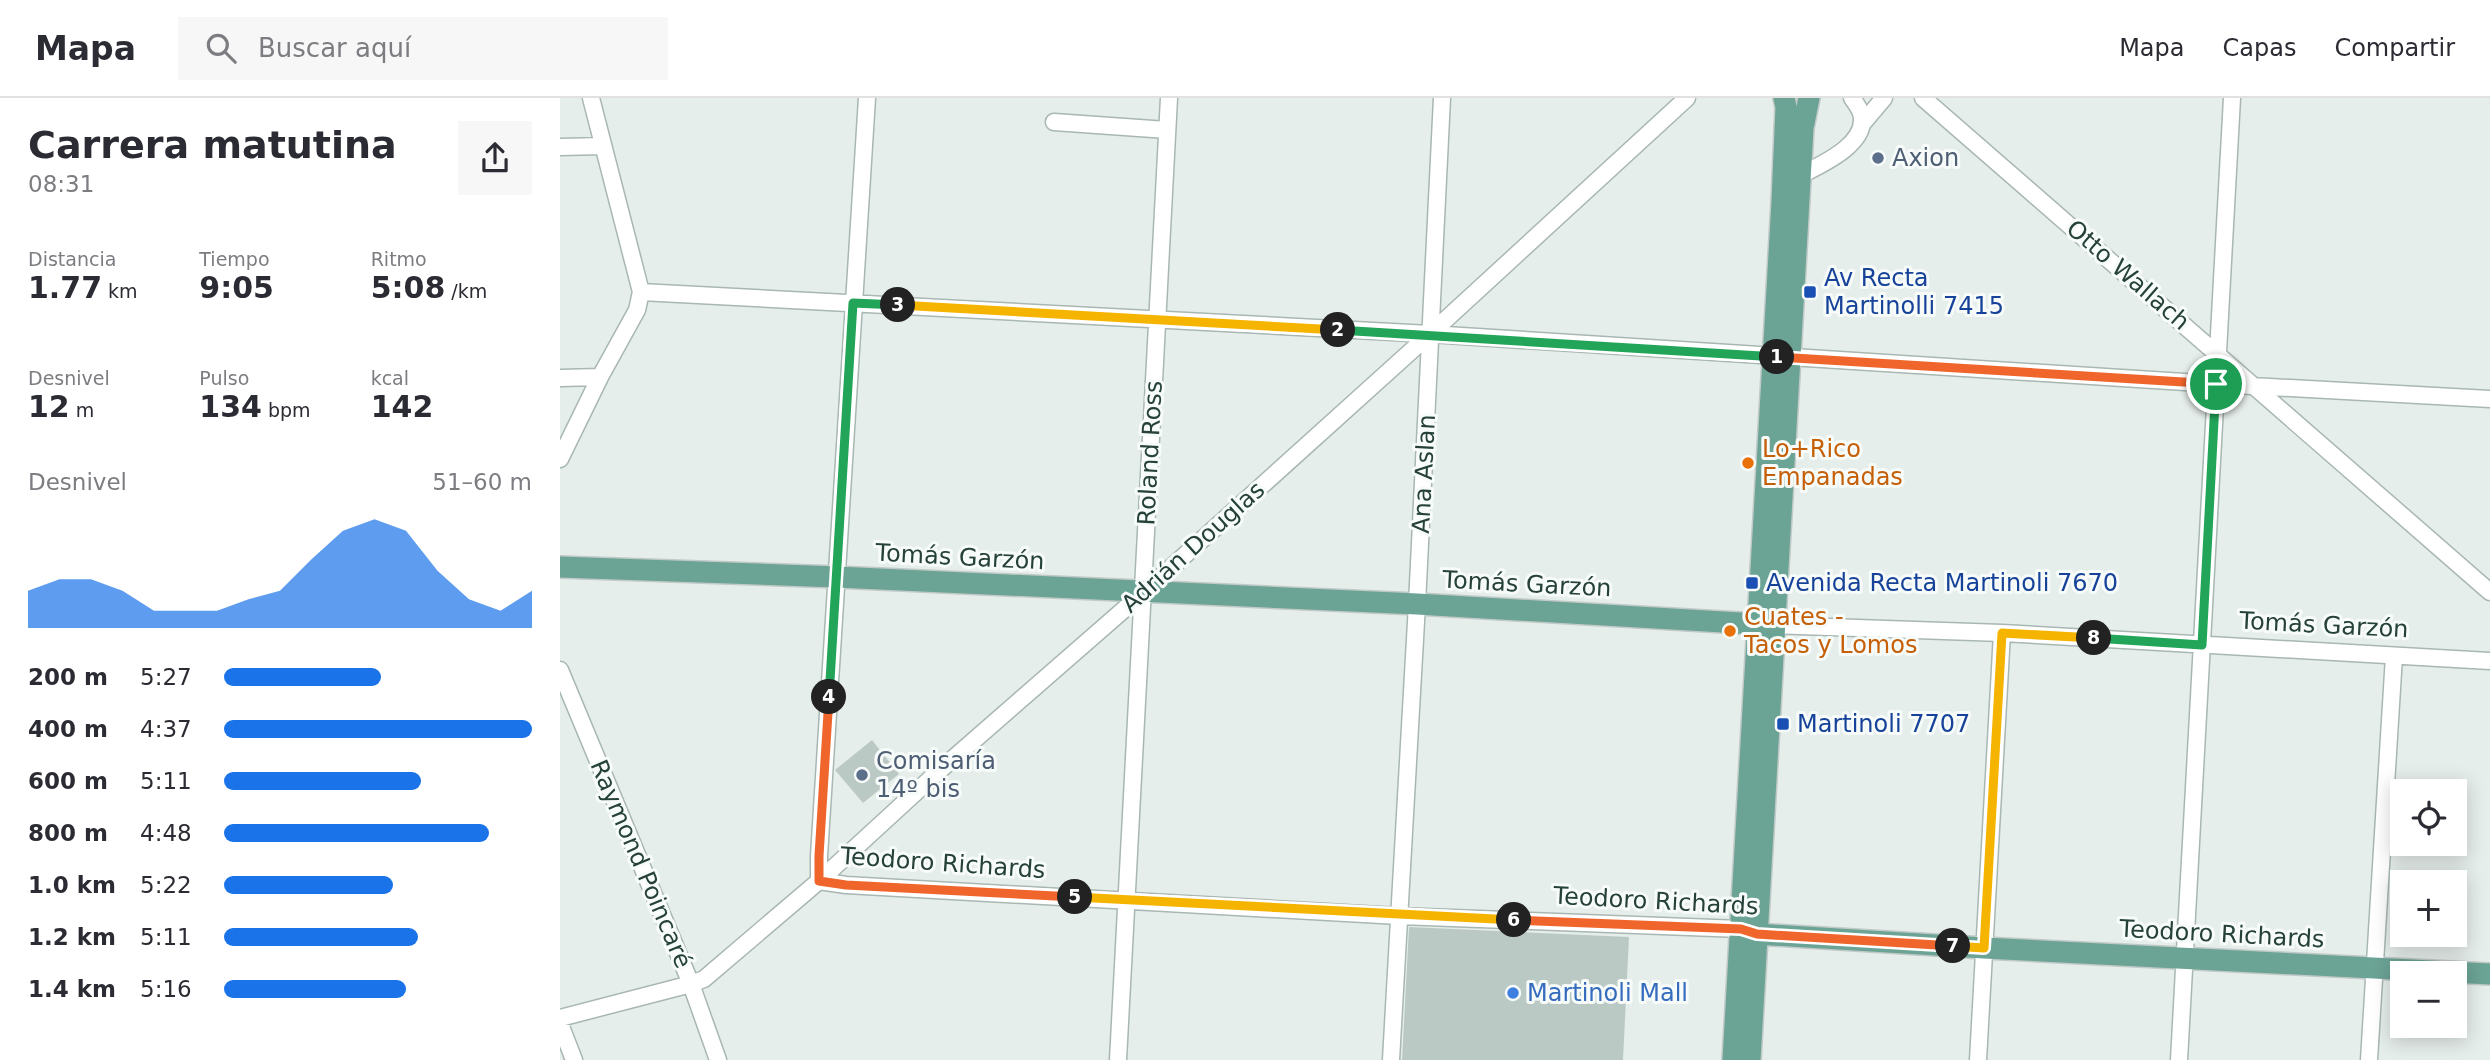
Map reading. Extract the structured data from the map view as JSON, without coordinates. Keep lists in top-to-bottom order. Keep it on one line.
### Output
{"streets":{"main road":["Tomás Garzón","Teodoro Richards"],"street":["Otto Wallach","Roland Ross","Ana Aslan","Adrián Douglas","Raymond Poincaré"]},"crossings":[["Roland Ross","Adrián Douglas"],["Roland Ross","Tomás Garzón"],["Roland Ross","Teodoro Richards"],["Ana Aslan","Adrián Douglas"],["Ana Aslan","Tomás Garzón"],["Ana Aslan","Teodoro Richards"],["Adrián Douglas","Tomás Garzón"],["Adrián Douglas","Teodoro Richards"],["Adrián Douglas","Raymond Poincaré"]],"places":{"other":["Axion","Lo+Rico Empanadas","Cuates - Tacos y Lomos","Comisaría 14º bis","Martinoli Mall"],"transit":["Av Recta Martinolli 7415","Avenida Recta Martinoli 7670","Martinoli 7707"]},"page":{"header":"Mapa","search":"Buscar aquí","nav":["Mapa","Capas","Compartir"],"heading":["Carrera matutina","08:31"],"stats":[["Distancia","1.77 km"],["Tiempo","9:05"],["Ritmo","5:08 /km"],["Desnivel","12 m"],["Pulso","134 bpm"],["kcal","142"]],"pins":["3","2","1","8","4","5","6","7"],"chart":["Desnivel","51–60 m"],"list":[{"name":"200 m","note":"5:27"},{"name":"400 m","note":"4:37"},{"name":"600 m","note":"5:11"},{"name":"800 m","note":"4:48"},{"name":"1.0 km","note":"5:22"},{"name":"1.2 km","note":"5:11"},{"name":"1.4 km","note":"5:16"}],"map_buttons":["+","−"]}}
